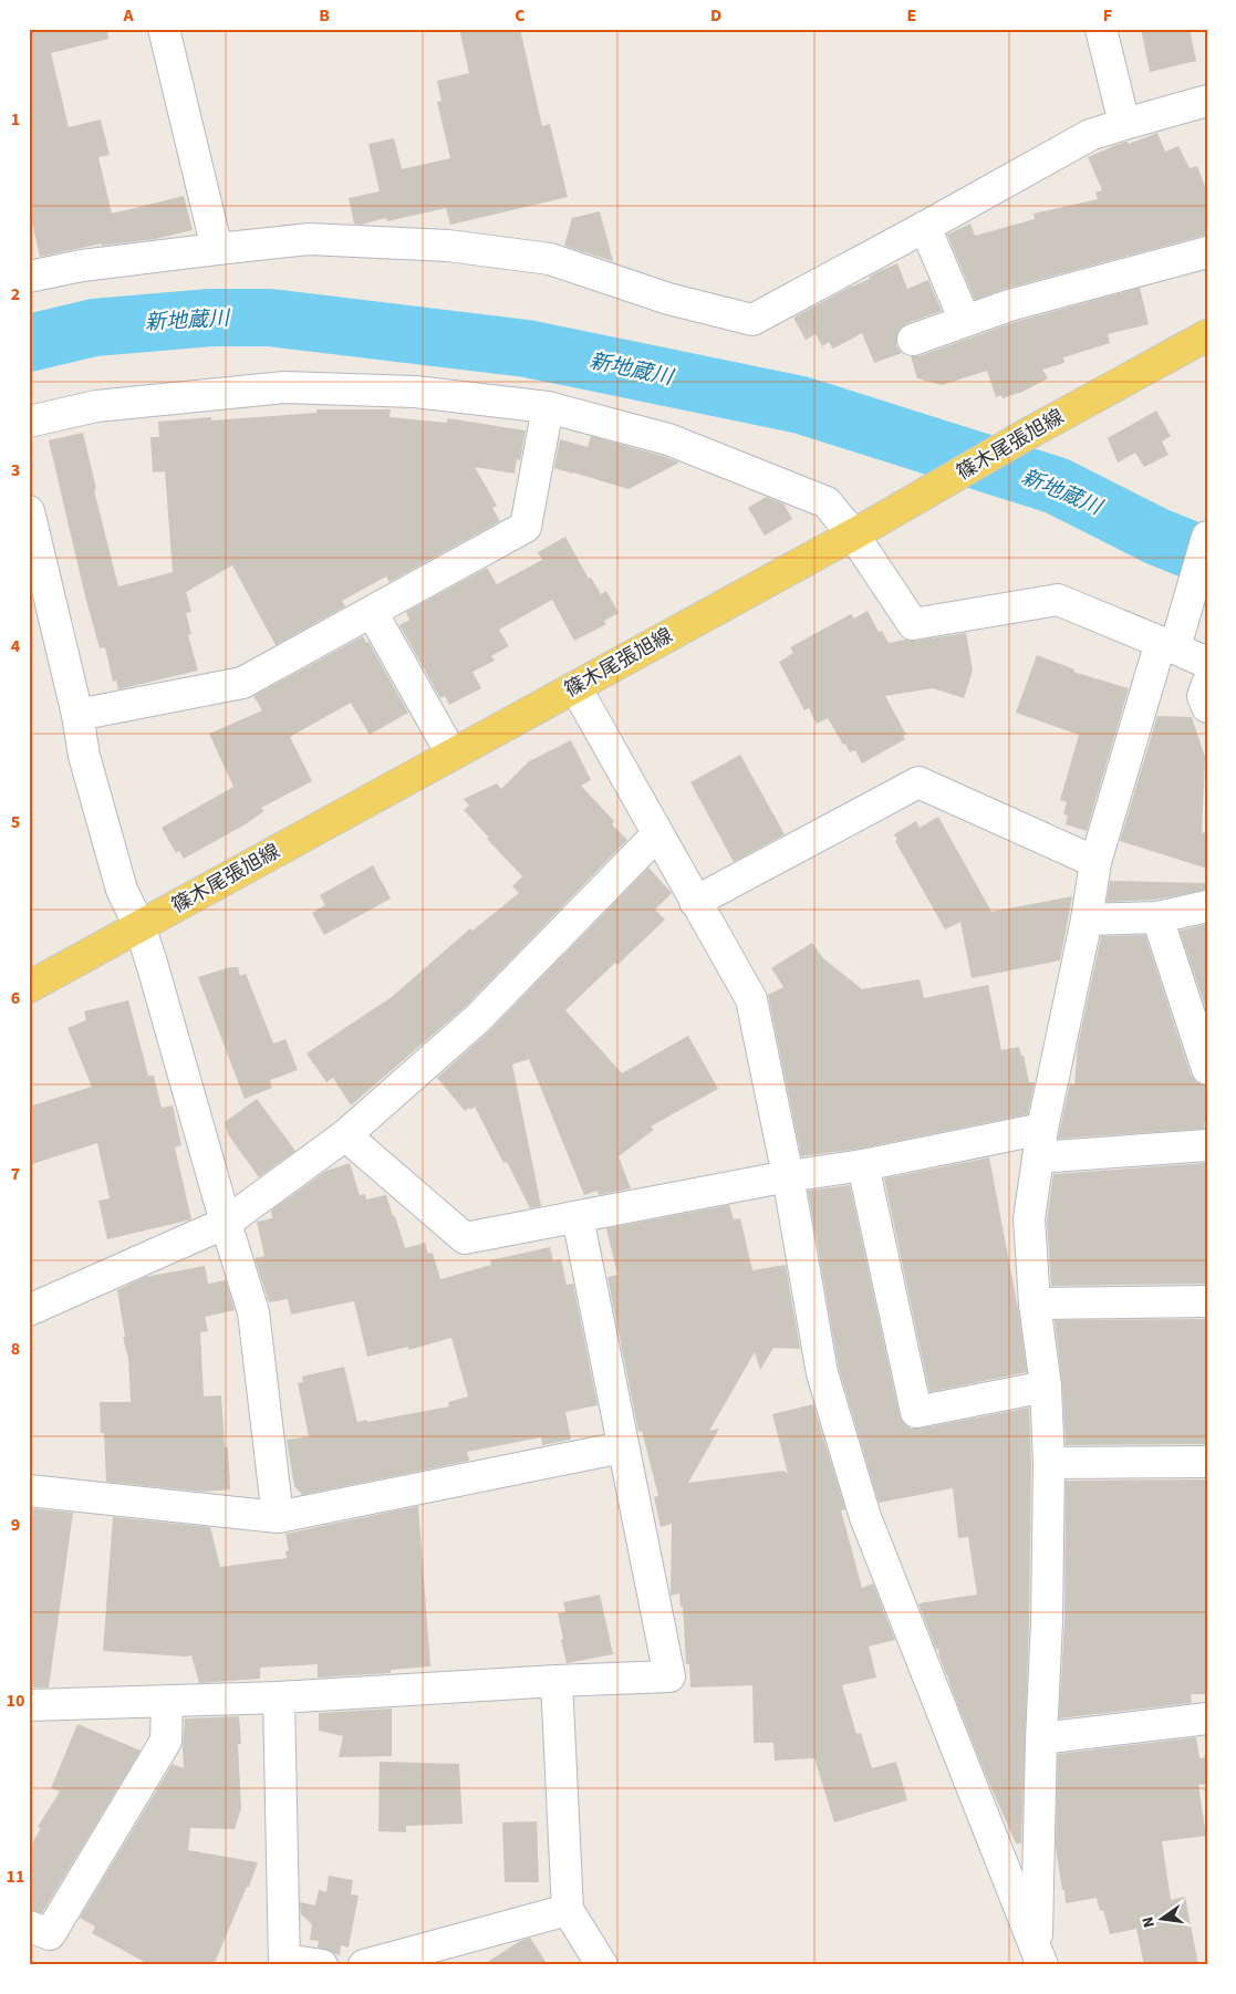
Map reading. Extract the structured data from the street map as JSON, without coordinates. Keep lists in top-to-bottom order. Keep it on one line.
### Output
{"streets":{"main road":["篠木尾張旭線"]},"water":["新地蔵川"],"north":"left","grid":{"columns":["A","B","C","D","E","F"],"rows":["1","2","3","4","5","6","7","8","9","10","11"]}}
